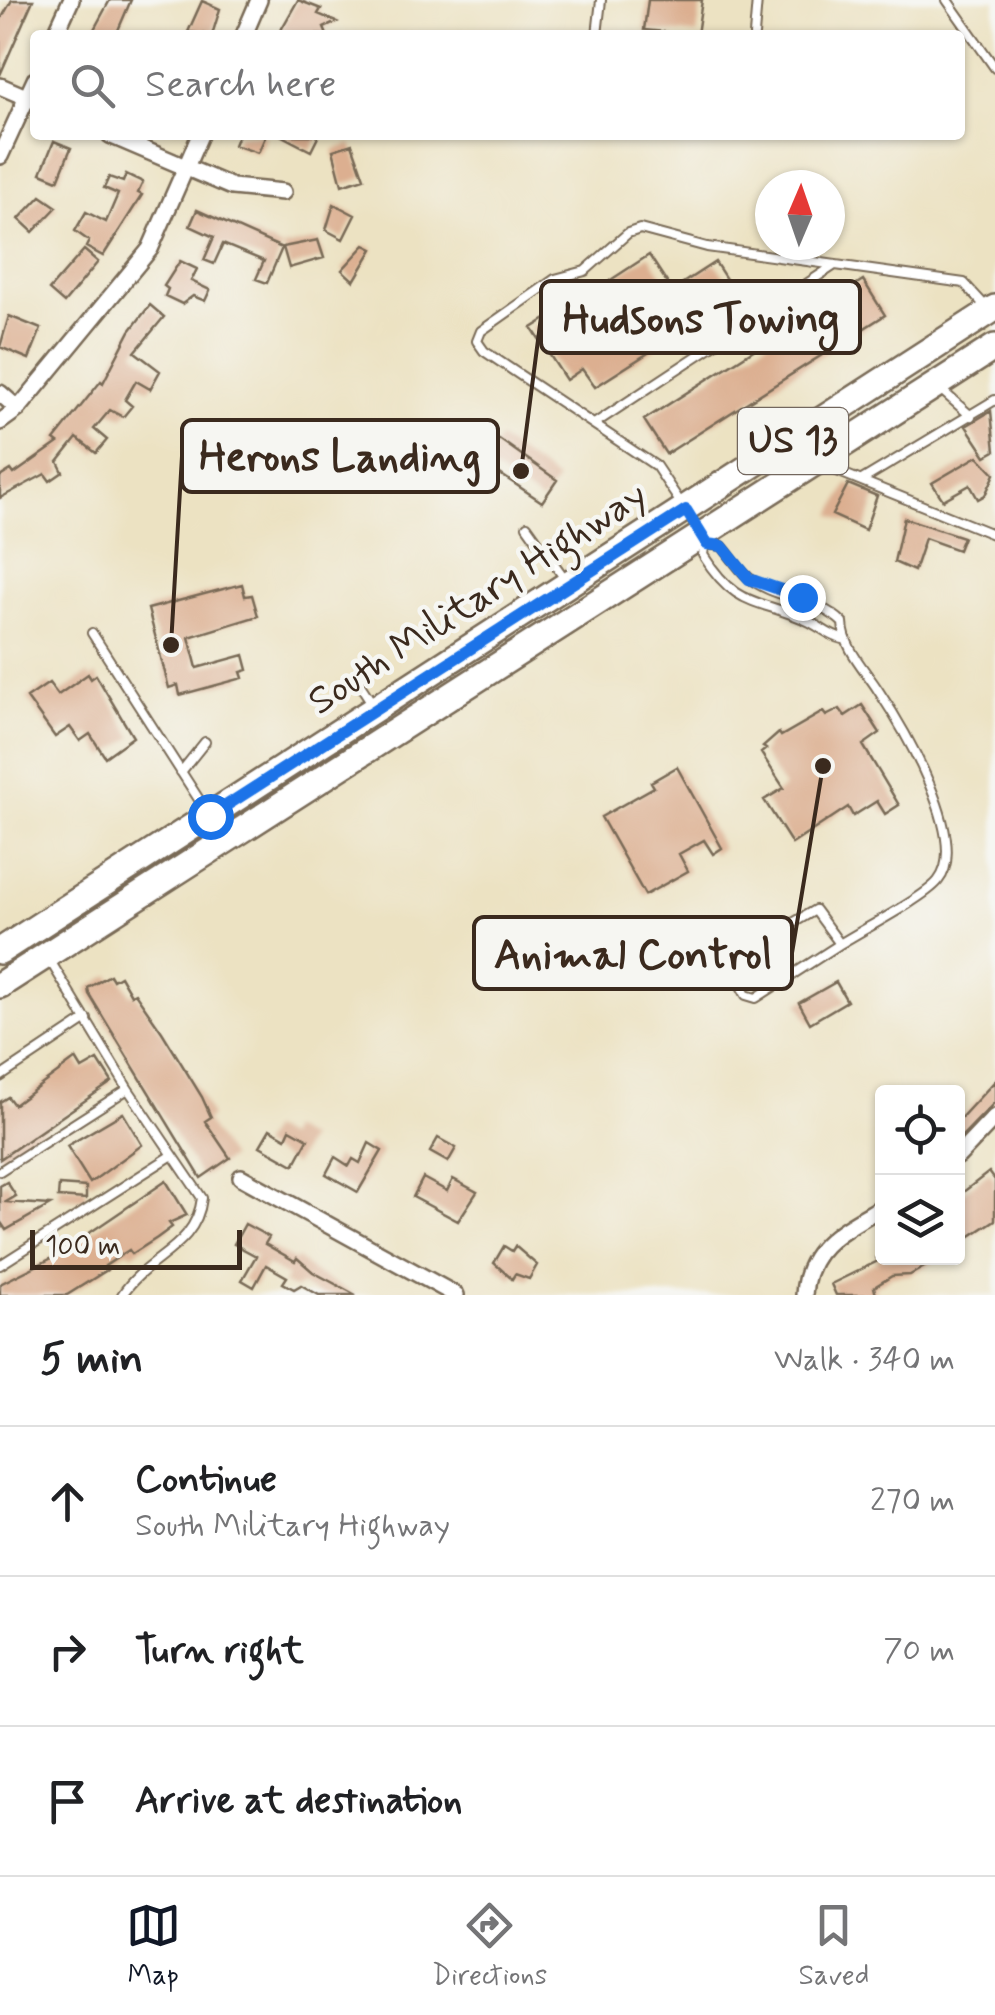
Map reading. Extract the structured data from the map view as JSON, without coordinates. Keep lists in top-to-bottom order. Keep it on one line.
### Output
{"streets":{"main road":["US 13","South Military Highway"]},"places":["Hudsons Towing","Herons Landing","Animal Control"],"scale_bar":"100 m","north":"top","page":{"search":"Search here","scale":"100 m","heading":["5 min","Walk · 340 m"],"list":[["Continue","South Military Highway","270 m"],["Turn right","70 m"],"Arrive at destination"],"nav":["Map","Directions","Saved"]}}
